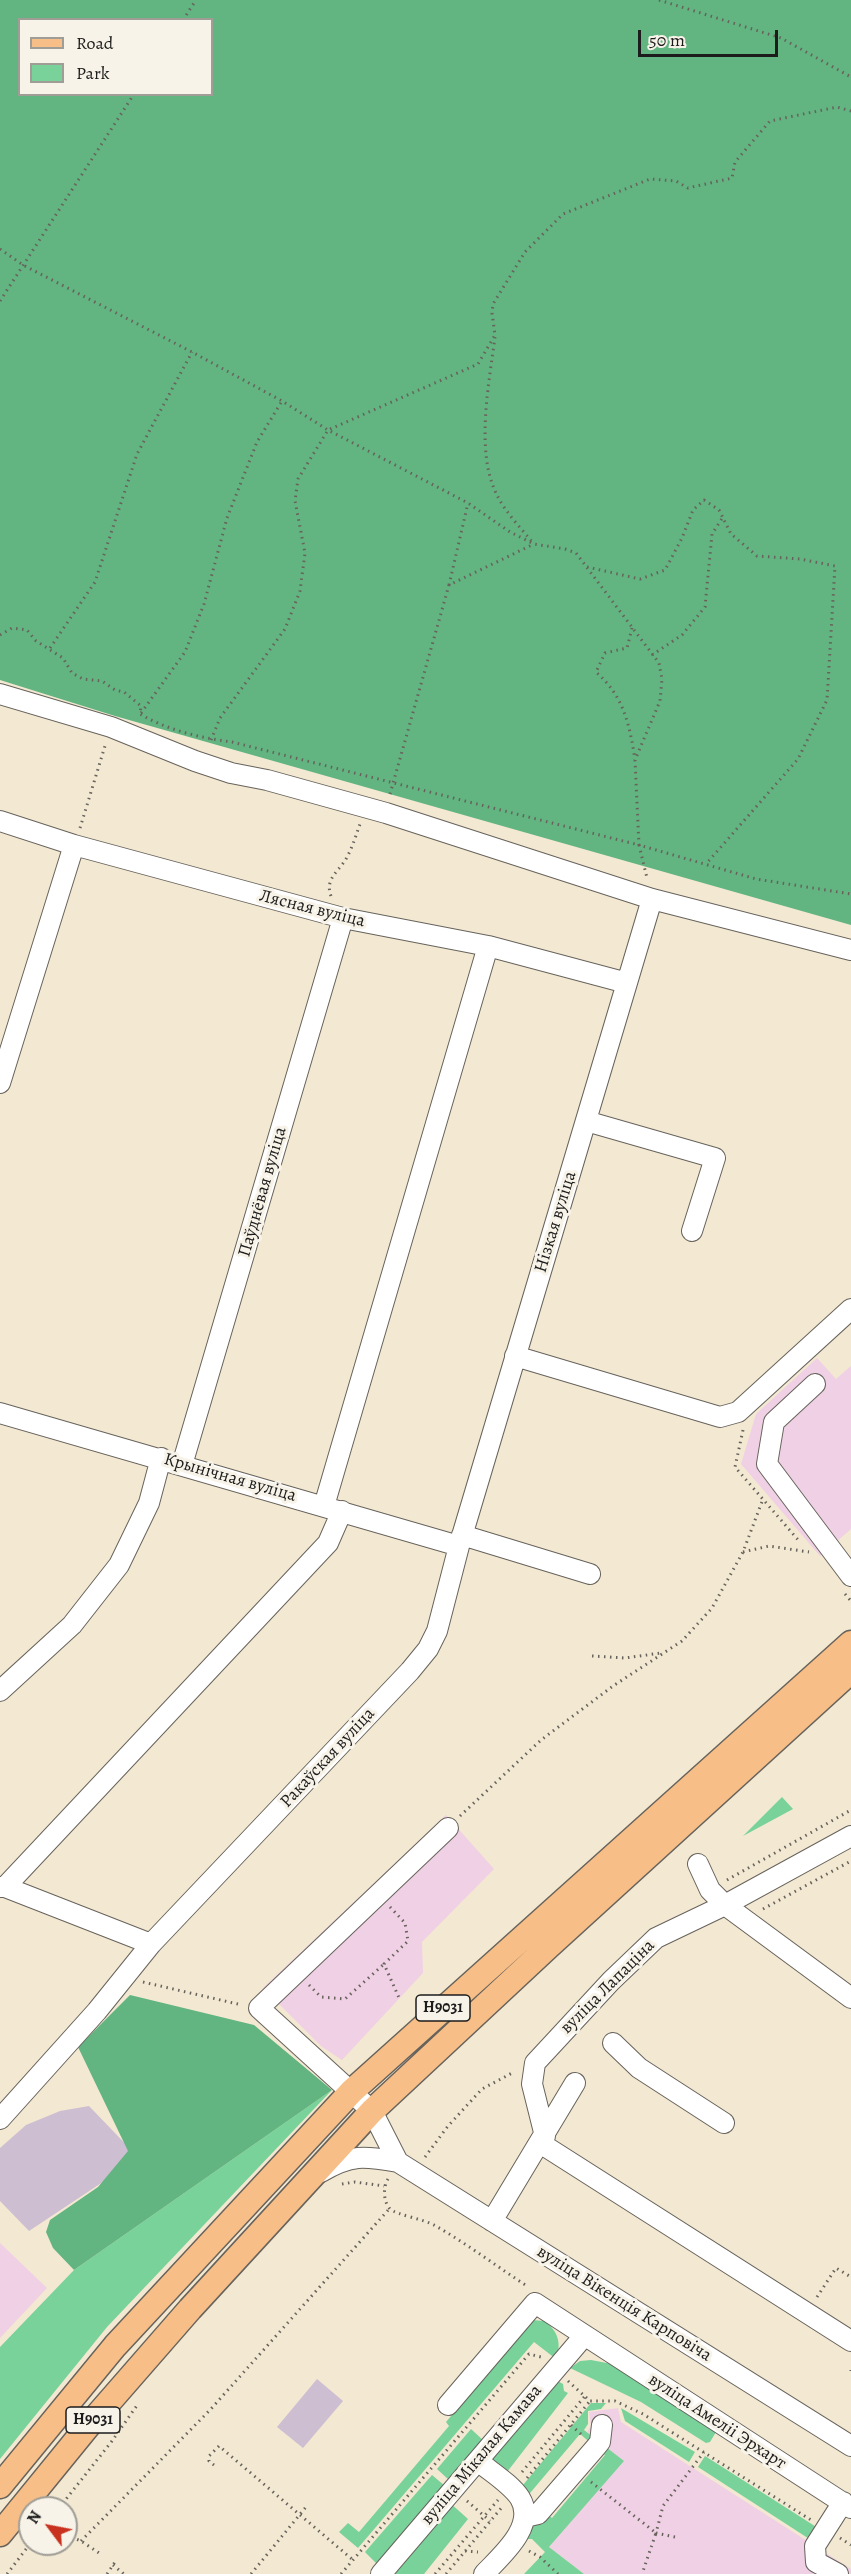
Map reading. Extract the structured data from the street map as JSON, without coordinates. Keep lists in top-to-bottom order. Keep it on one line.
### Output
{"streets":{"main road":["Н9031"],"street":["Лясная вуліца","Паўднёвая вуліца","Нізкая вуліца","Крынічная вуліца","Ракаўская вуліца","вуліца Лапаціна","вуліца Вікенція Карповіча","вуліца Амеліі Эрхарт","вуліца Мікалая Камава"]},"crossings":[["Лясная вуліца","Паўднёвая вуліца"],["Лясная вуліца","Нізкая вуліца"],["Паўднёвая вуліца","Крынічная вуліца"],["Нізкая вуліца","Крынічная вуліца"],["Нізкая вуліца","Ракаўская вуліца"],["Крынічная вуліца","Ракаўская вуліца"],["вуліца Амеліі Эрхарт","вуліца Мікалая Камава"]],"legend":["Road","Park"],"scale_bar":"50 m","north":"top left"}
